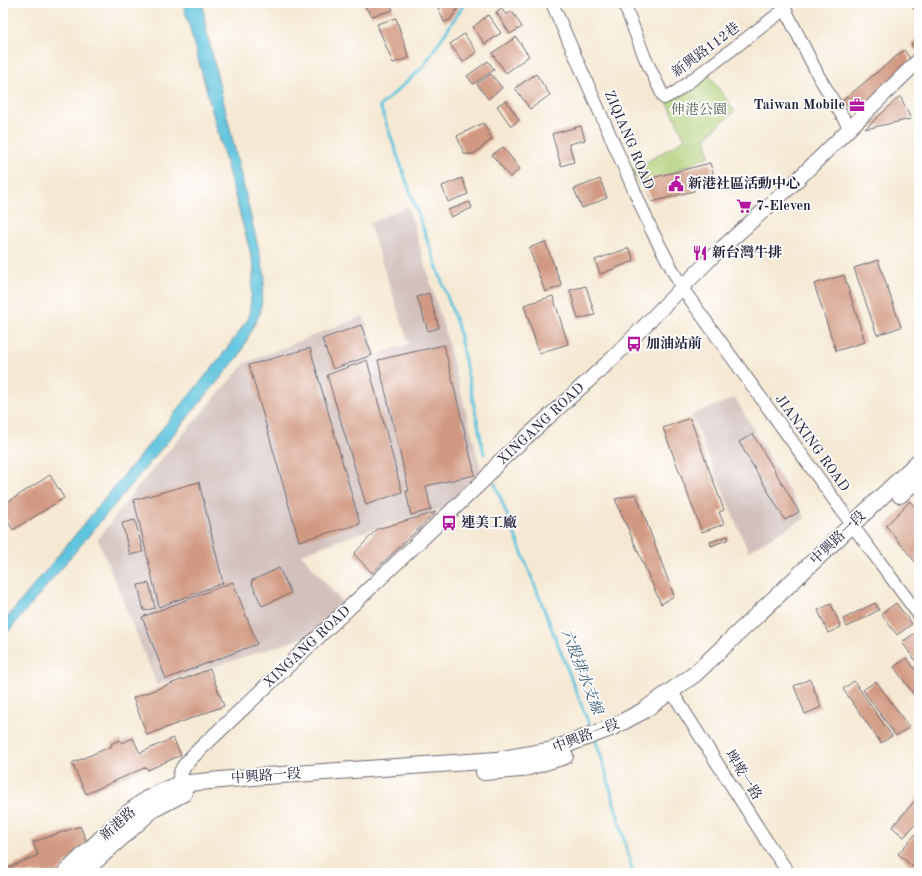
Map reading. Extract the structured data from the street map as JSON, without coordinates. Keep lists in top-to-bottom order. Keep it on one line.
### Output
{"streets":{"main road":["中興路一段","新港路"],"street":["新興路112巷","ZIQIANG ROAD","XINGANG ROAD","JIANXING ROAD","埤墘一路"]},"crossings":[["ZIQIANG ROAD","XINGANG ROAD"],["ZIQIANG ROAD","JIANXING ROAD"],["XINGANG ROAD","JIANXING ROAD"],["XINGANG ROAD","中興路一段"],["XINGANG ROAD","新港路"],["JIANXING ROAD","中興路一段"],["中興路一段","埤墘一路"],["中興路一段","新港路"]],"water":["六股排水支線"],"parks":["伸港公園"],"places":{"office":["Taiwan Mobile"],"public building":["新港社區活動中心"],"supermarket":["7-Eleven"],"restaurant":["新台灣牛排"],"bus stop":["加油站前","連美工廠"]}}
